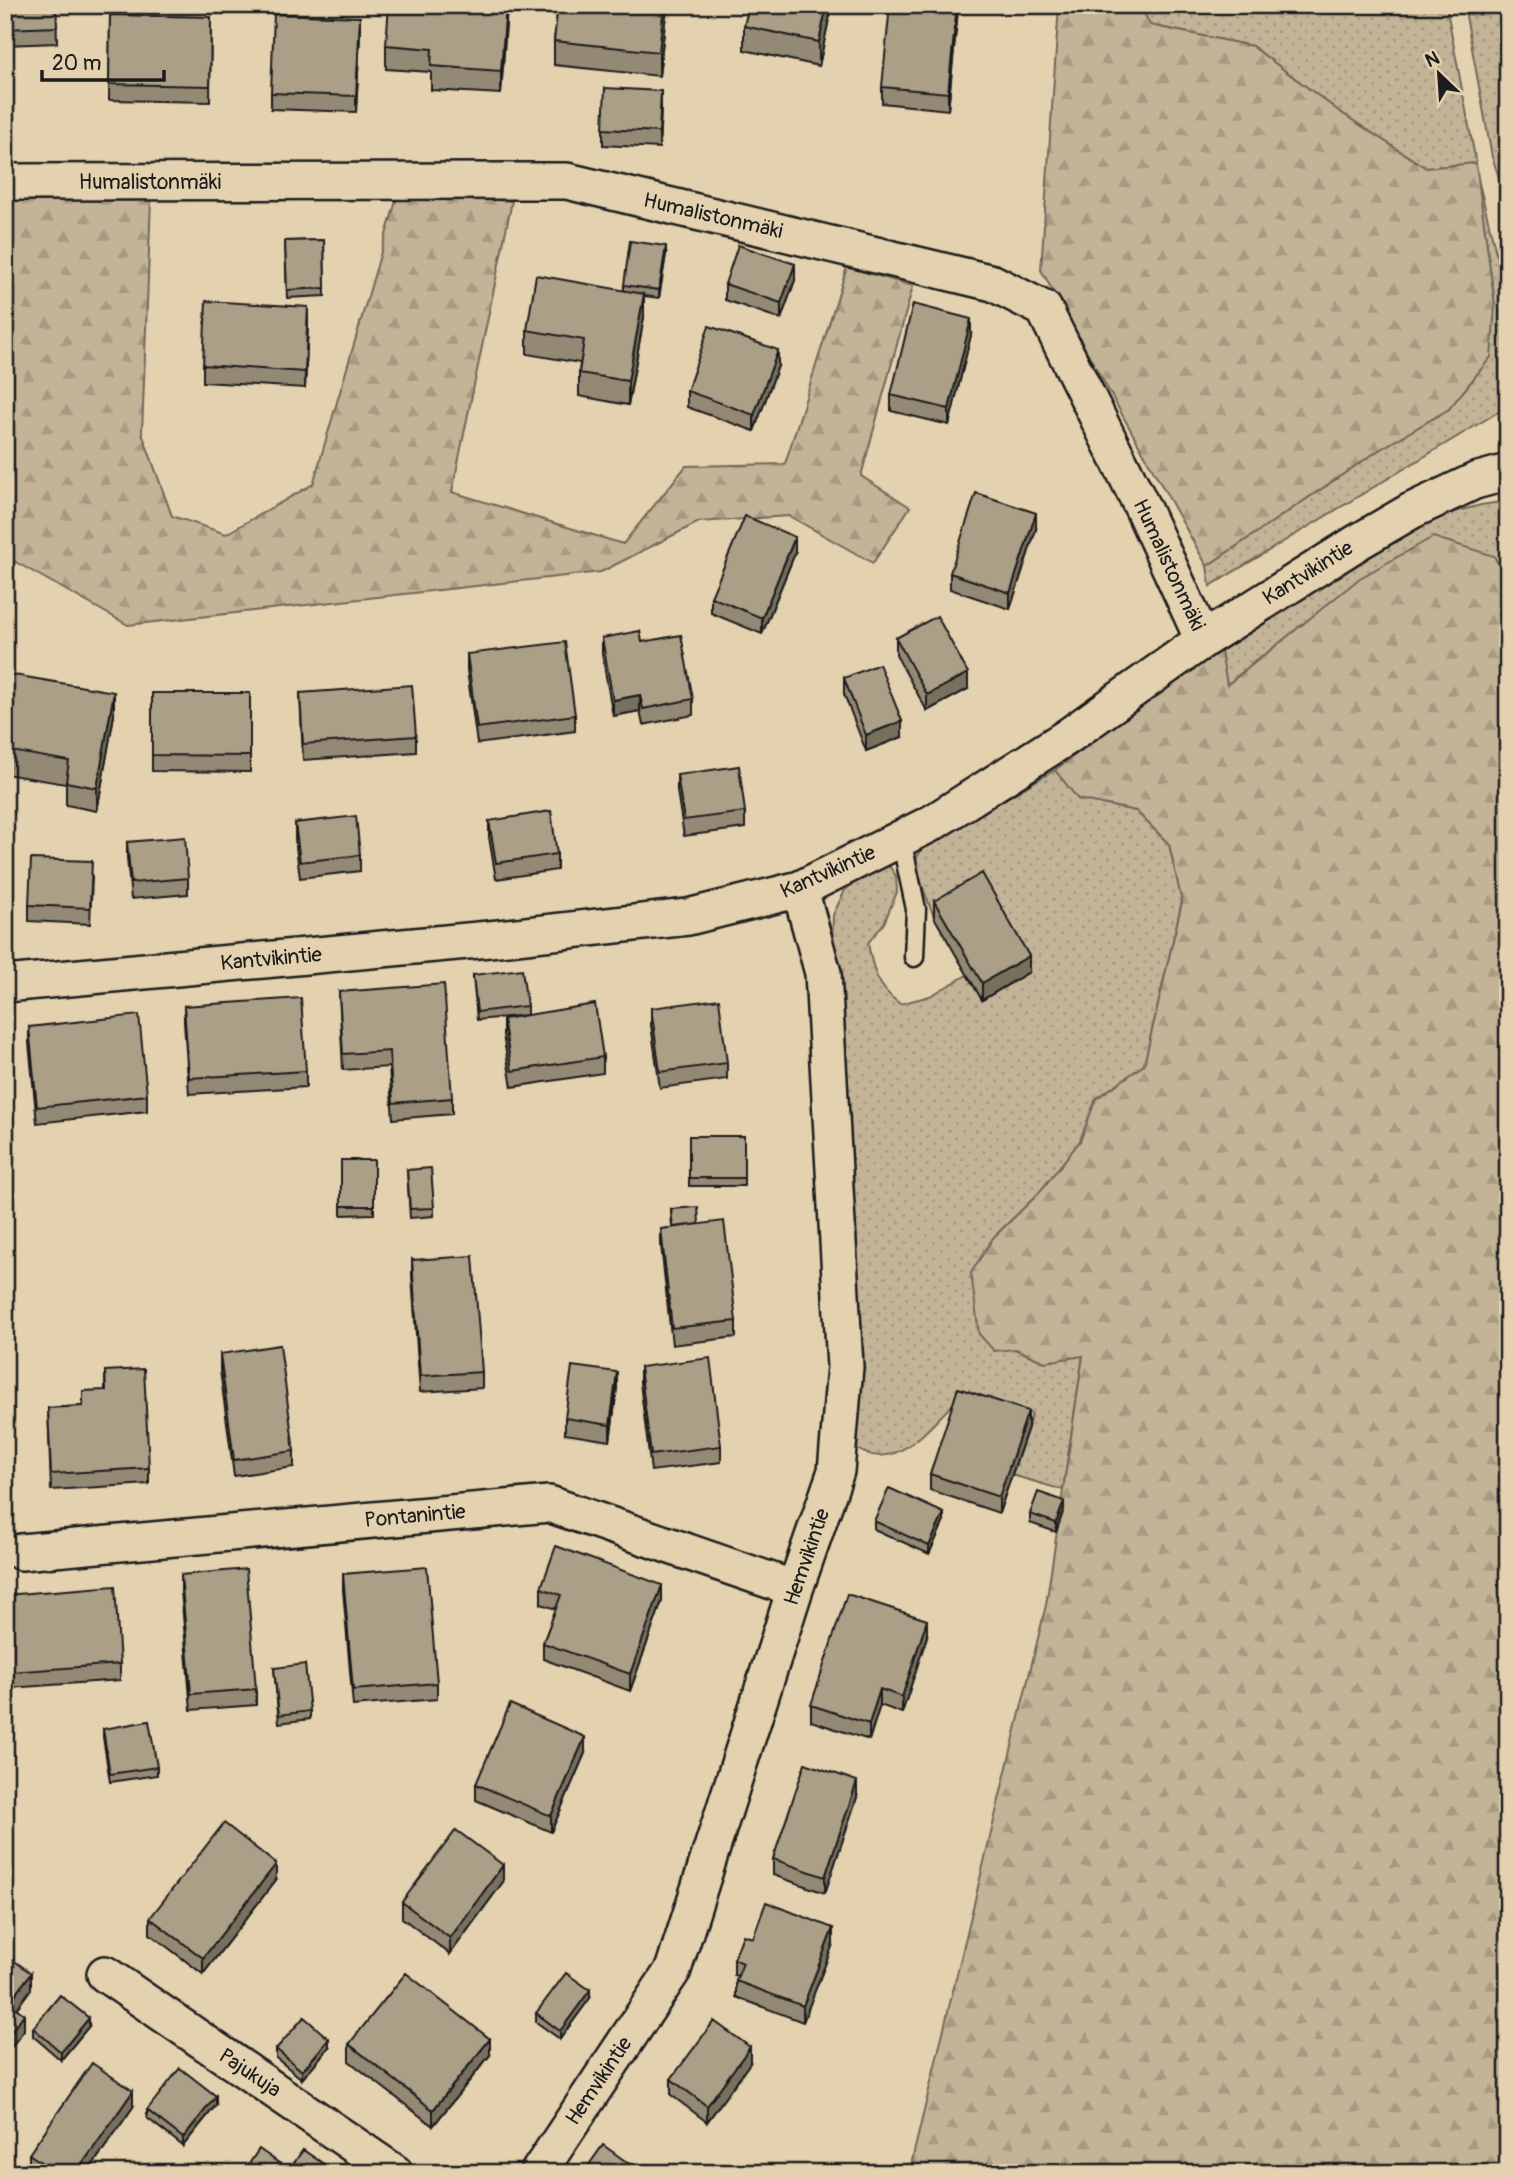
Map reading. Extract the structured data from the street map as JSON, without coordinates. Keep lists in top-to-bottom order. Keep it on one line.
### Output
{"streets":{"street":["Humalistonmäki","Kantvikintie","Pontanintie","Hemvikintie","Pajukuja"]},"crossings":[["Humalistonmäki","Kantvikintie"],["Kantvikintie","Hemvikintie"],["Pontanintie","Hemvikintie"]],"scale_bar":"20 m","north":"top left"}
